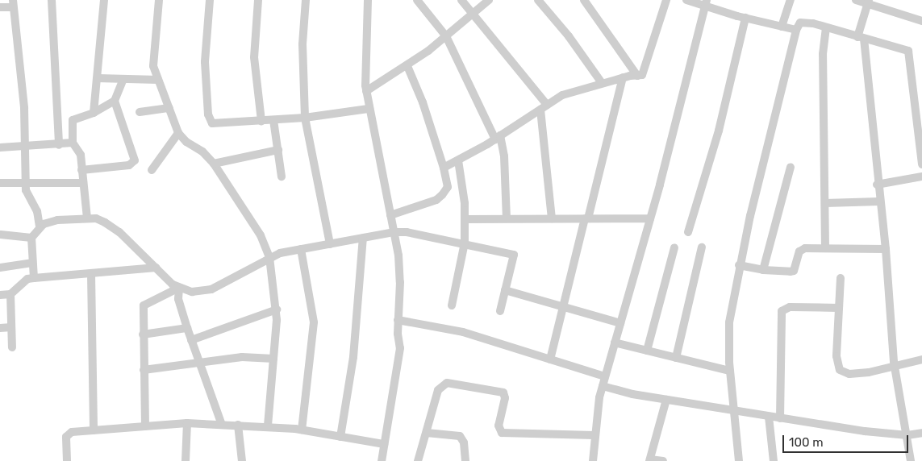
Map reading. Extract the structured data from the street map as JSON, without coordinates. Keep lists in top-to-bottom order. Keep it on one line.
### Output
{"scale_bar":"100 m"}
